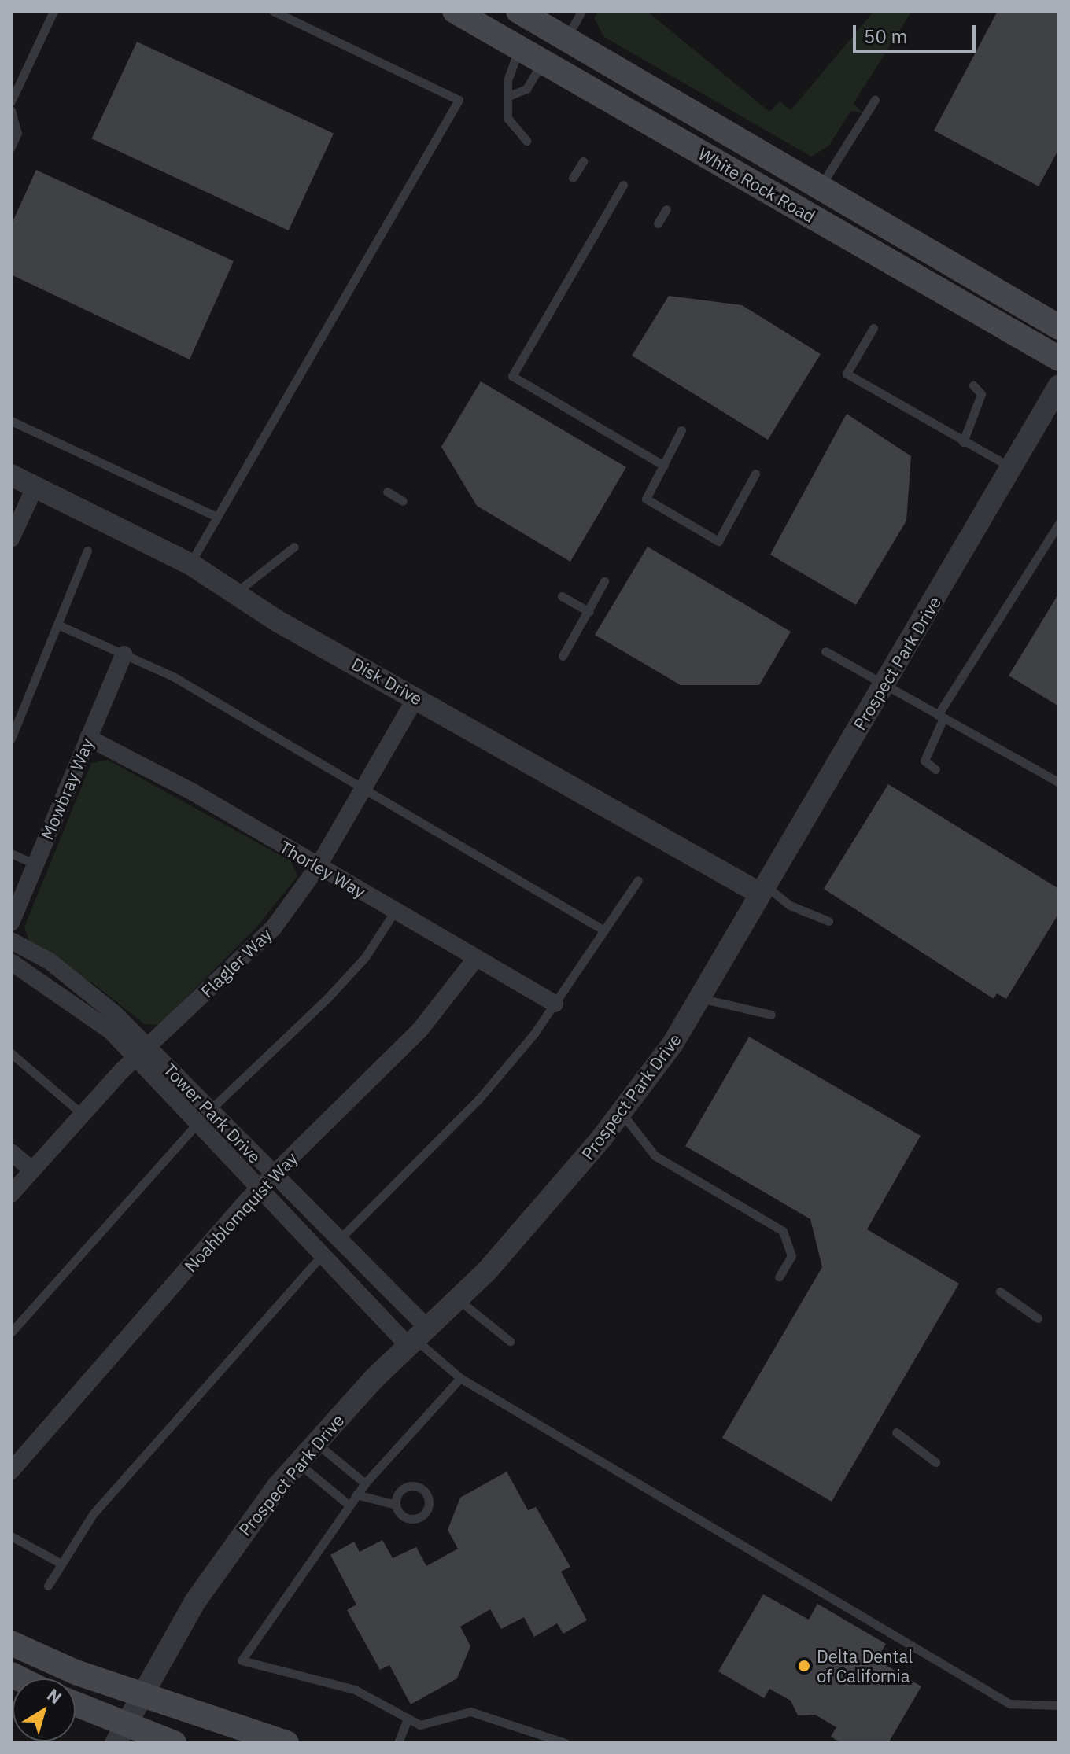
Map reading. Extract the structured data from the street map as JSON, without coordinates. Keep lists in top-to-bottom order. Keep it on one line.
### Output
{"streets":{"main road":["White Rock Road"],"street":["Prospect Park Drive","Disk Drive","Mowbray Way","Thorley Way","Flagler Way","Tower Park Drive","Noahblomquist Way"]},"crossings":[["Prospect Park Drive","Disk Drive"],["Prospect Park Drive","Tower Park Drive"],["Disk Drive","Flagler Way"],["Mowbray Way","Thorley Way"],["Thorley Way","Flagler Way"],["Thorley Way","Noahblomquist Way"],["Flagler Way","Tower Park Drive"],["Tower Park Drive","Noahblomquist Way"]],"places":["Delta Dental of California"],"scale_bar":"50 m","north":"top right"}
